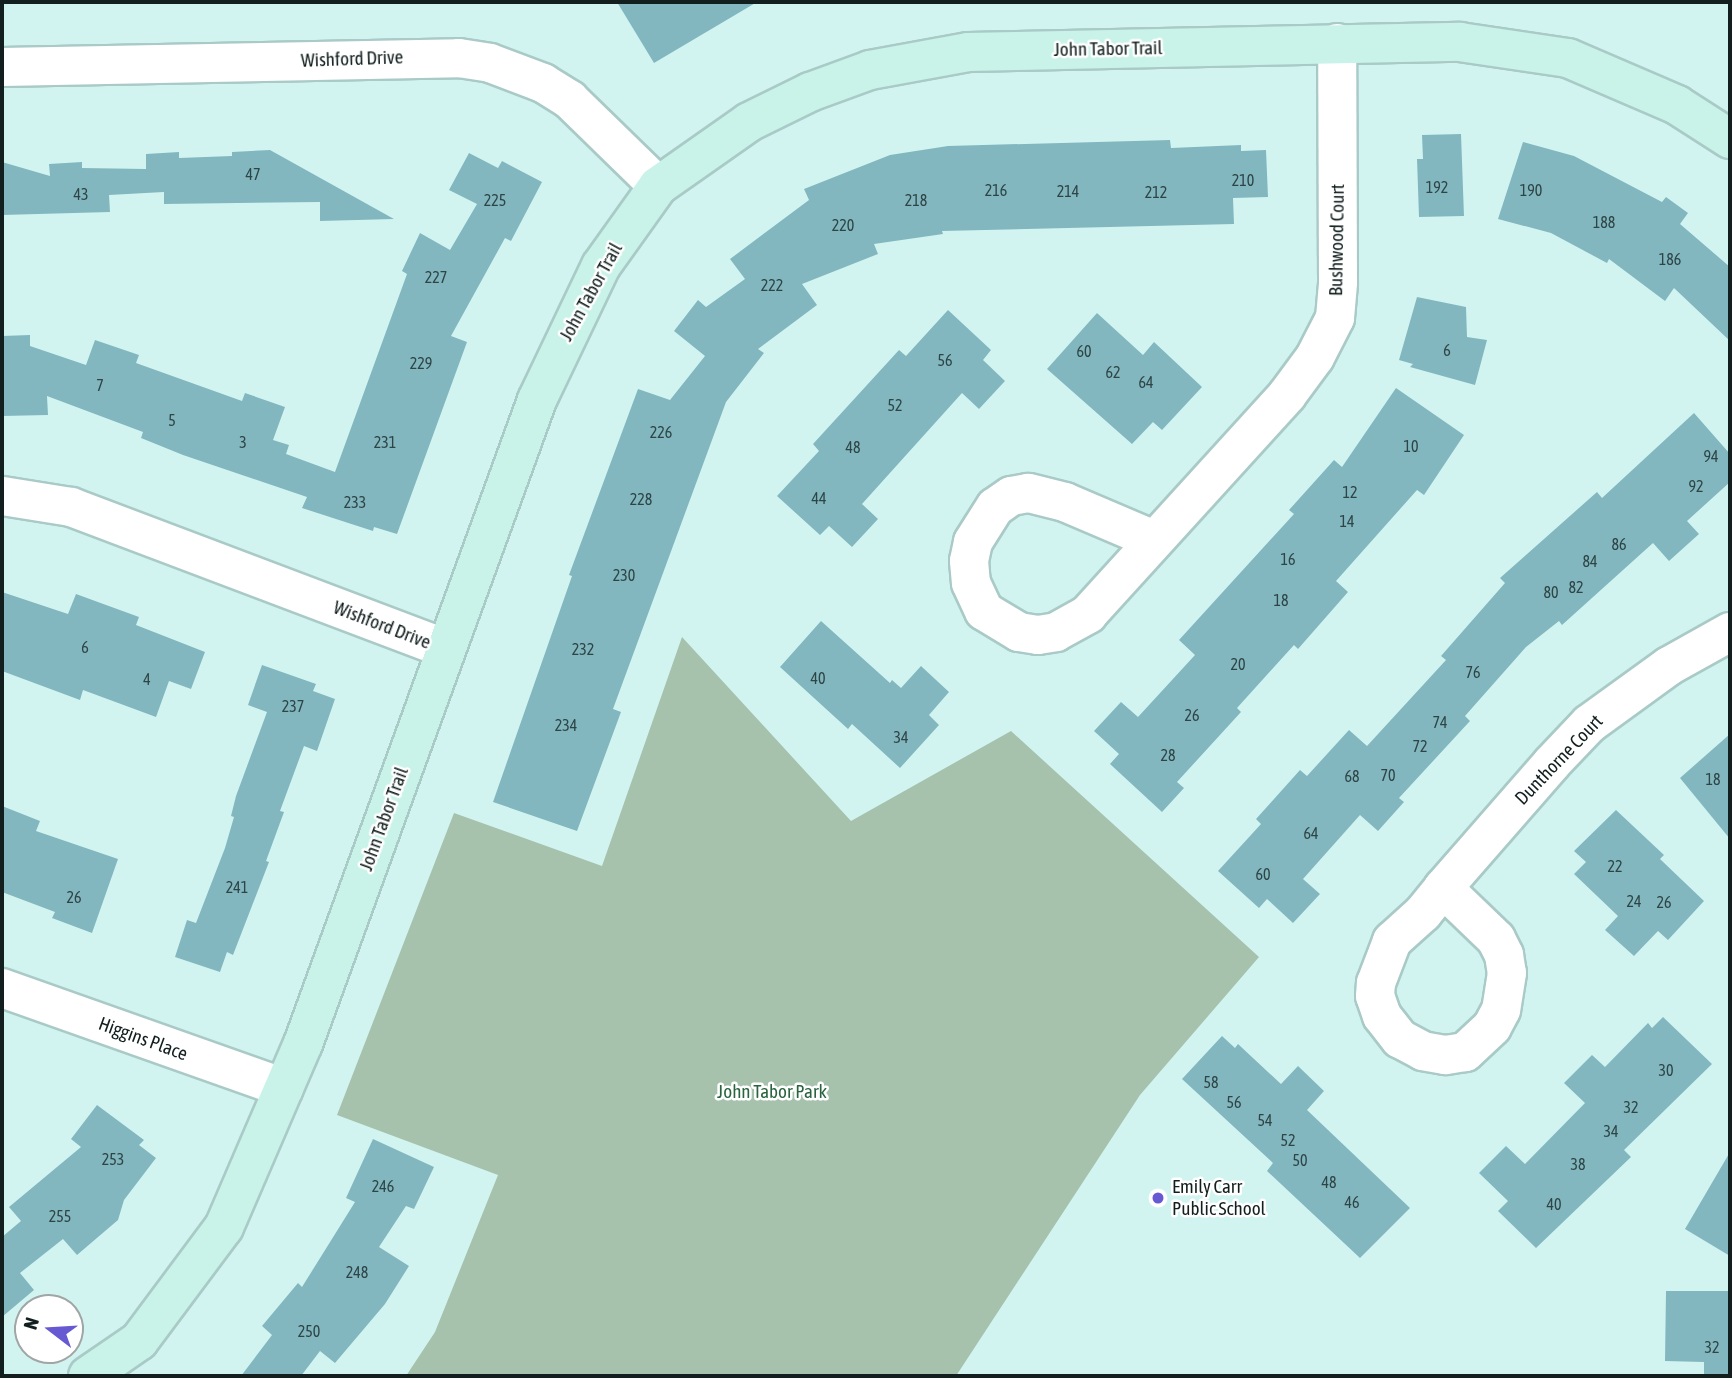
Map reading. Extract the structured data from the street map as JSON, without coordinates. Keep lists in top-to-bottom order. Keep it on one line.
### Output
{"streets":{"street":["John Tabor Trail","Wishford Drive","Bushwood Court","Dunthorne Court","Higgins Place"]},"crossings":[["John Tabor Trail","Wishford Drive"],["John Tabor Trail","Bushwood Court"],["John Tabor Trail","Higgins Place"]],"parks":["John Tabor Park"],"places":["Emily Carr Public School"],"house_numbers":["47","210","192","216","190","214","212","43","225","218","188","220","186","227","222","6","60","56","229","62","64","7","52","5","226","3","231","10","48","94","92","12","44","228","233","14","86","16","84","230","82","80","18","6","232","20","76","40","4","237","26","74","234","34","72","28","70","68","18","64","22","60","241","26","24","26","30","58","56","32","54","34","52","253","50","38","48","246","46","40","255","248","250","32"],"north":"left"}
